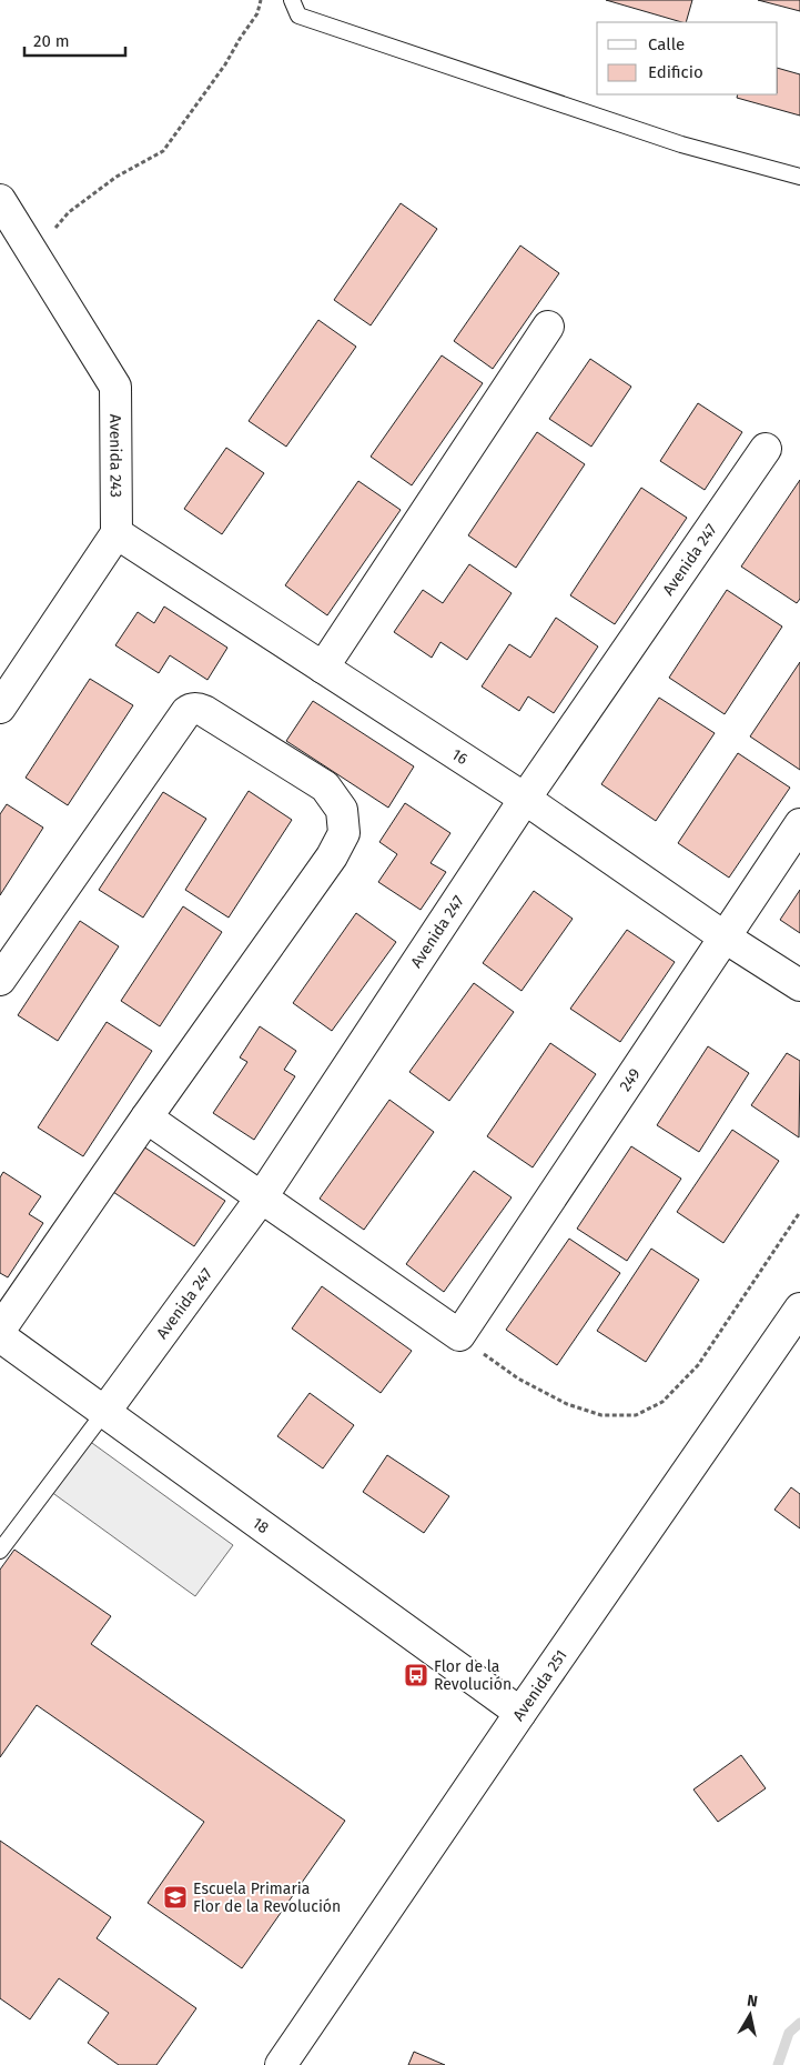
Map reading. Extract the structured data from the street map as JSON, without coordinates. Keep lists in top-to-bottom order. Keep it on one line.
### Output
{"streets":{"street":["Avenida 243","Avenida 247","16","249","18","Avenida 251"]},"crossings":[["Avenida 243","16"],["Avenida 247","16"],["Avenida 247","18"],["16","249"],["18","Avenida 251"]],"places":{"bus stop":["Flor de la Revolución"],"school or university":["Escuela Primaria Flor de la Revolución"]},"legend":["Calle","Edificio"],"scale_bar":"20 m","north":"top"}
